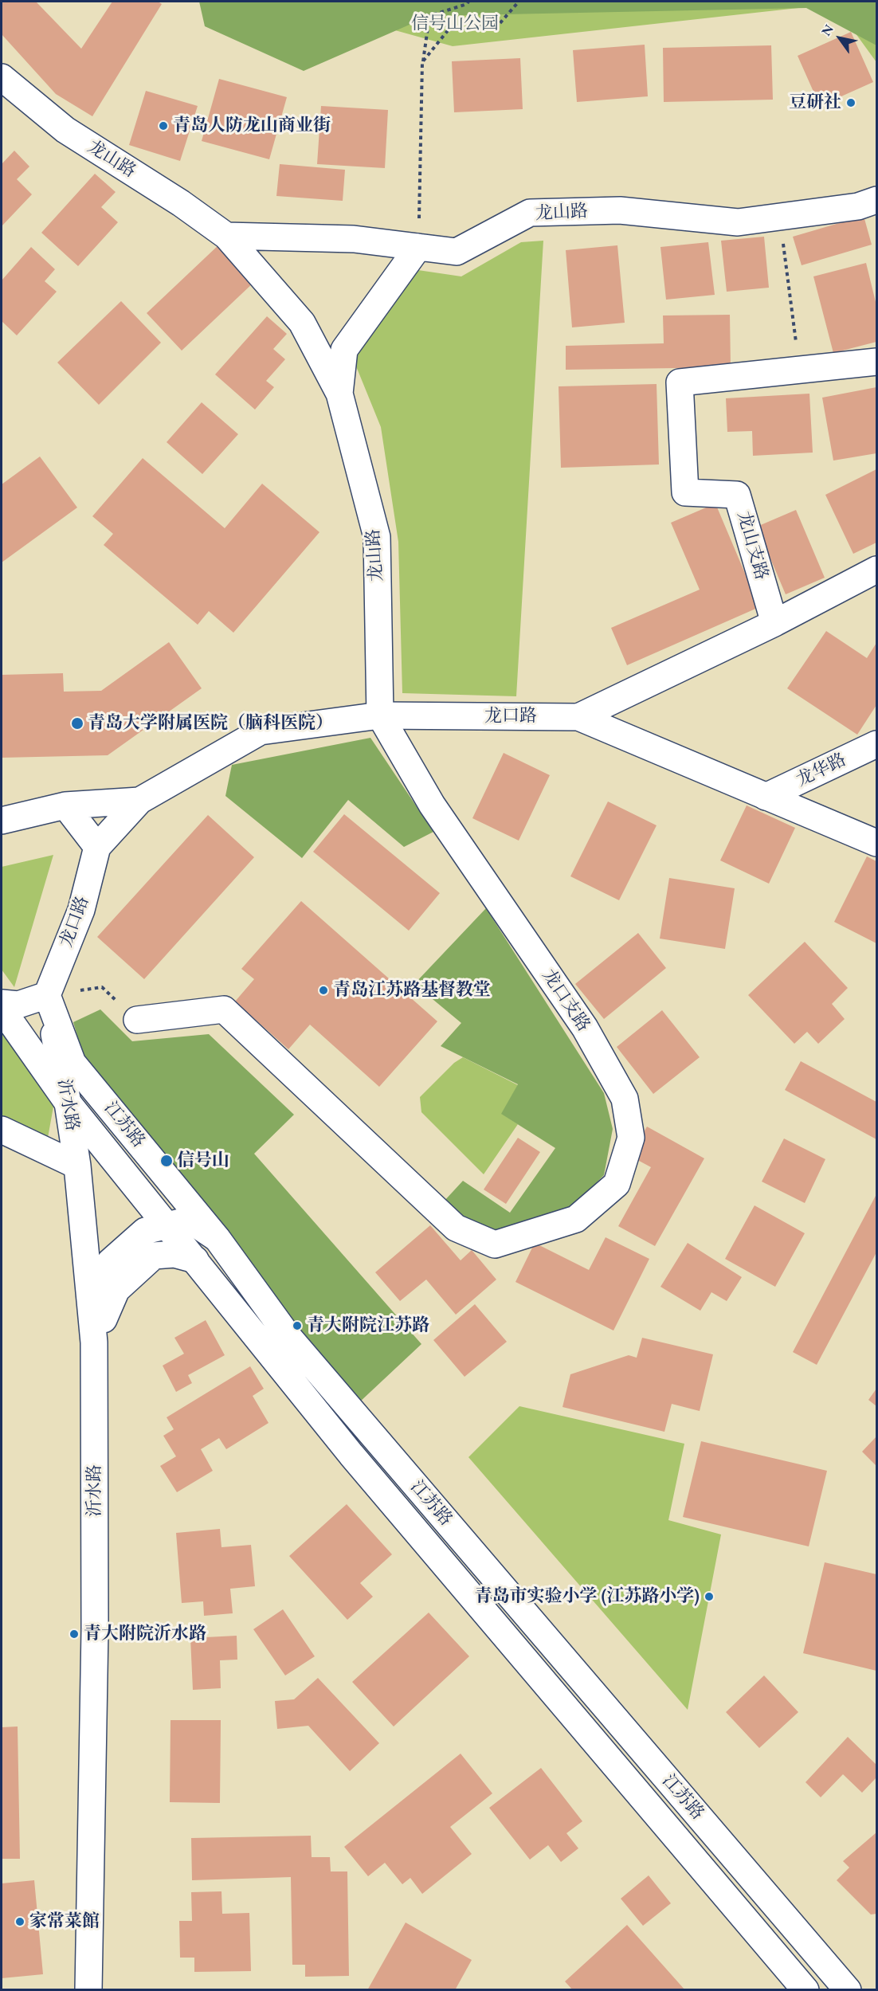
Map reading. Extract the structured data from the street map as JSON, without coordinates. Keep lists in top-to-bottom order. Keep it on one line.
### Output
{"streets":{"street":["龙山路","龙山支路","龙口路","龙华路","龙口支路","沂水路","江苏路"]},"crossings":[["龙山路","龙口路"],["龙山路","龙口支路"],["龙口路","龙华路"],["龙口路","龙口支路"],["龙口路","沂水路"],["龙口路","江苏路"],["沂水路","江苏路"]],"parks":["信号山公园"],"places":["豆研社","青岛人防龙山商业街","青岛大学附属医院（脑科医院）","青岛江苏路基督教堂","信号山","青大附院江苏路","青岛市实验小学 (江苏路小学)","青大附院沂水路","家常菜館"],"north":"top left"}
